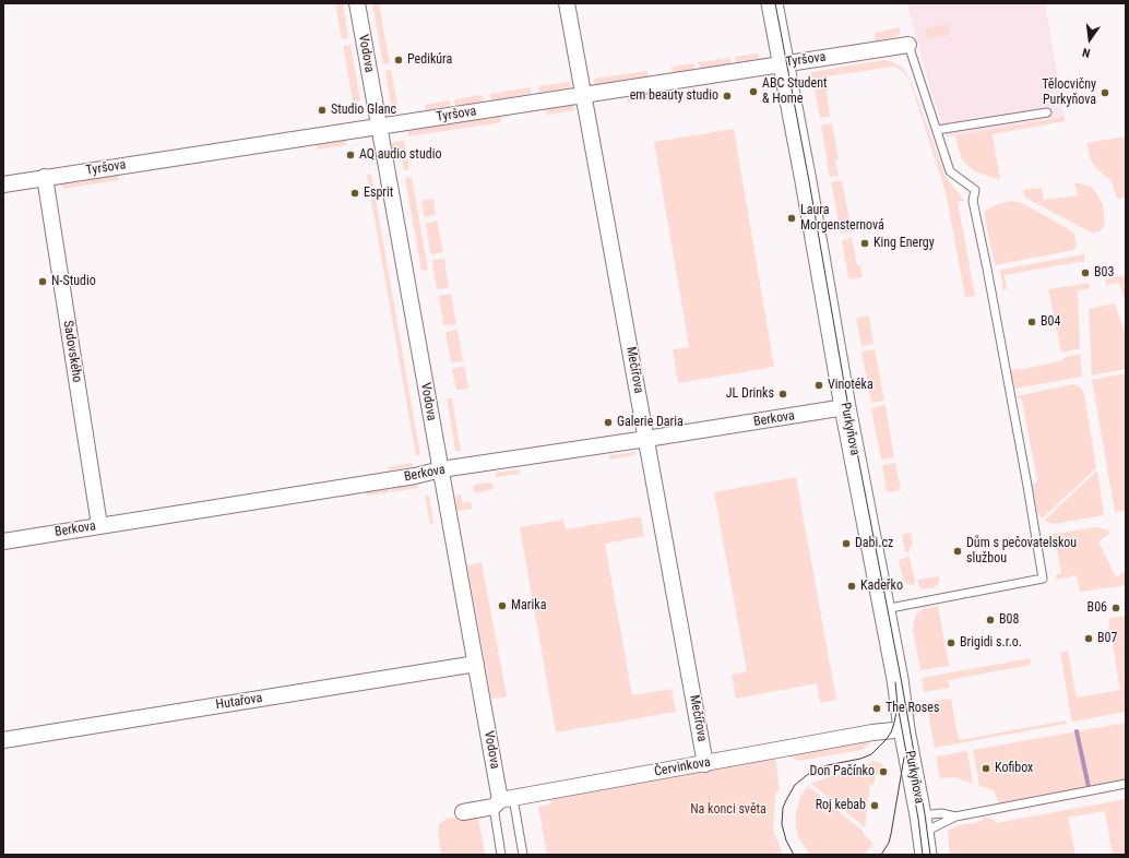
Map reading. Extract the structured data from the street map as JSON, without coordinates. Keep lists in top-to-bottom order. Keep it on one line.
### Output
{"streets":{"street":["Vodova","Tyršova","Sadovského","Mečířova","Berkova","Purkyňova","Hutařova","Červinkova"]},"crossings":[["Vodova","Tyršova"],["Vodova","Berkova"],["Vodova","Hutařova"],["Vodova","Červinkova"],["Tyršova","Sadovského"],["Tyršova","Mečířova"],["Tyršova","Purkyňova"],["Sadovského","Berkova"],["Mečířova","Berkova"],["Mečířova","Červinkova"],["Berkova","Purkyňova"],["Purkyňova","Červinkova"]],"parks":["Na konci světa"],"places":["Pedikúra","ABC Student & Home","Tělocvičny Purkyňova","em beauty studio","Studio Glanc","AQ audio studio","Esprit","Laura Morgensternová","King Energy","B03","N-Studio","B04","Vinotéka","JL Drinks","Galerie Daria","Dabi.cz","Dům s pečovatelskou službou","Kadeřko","Marika","B06","B08","B07","Brigidi s.r.o.","The Roses","Kofibox","Don Pačínko","Roj kebab"],"north":"bottom"}
